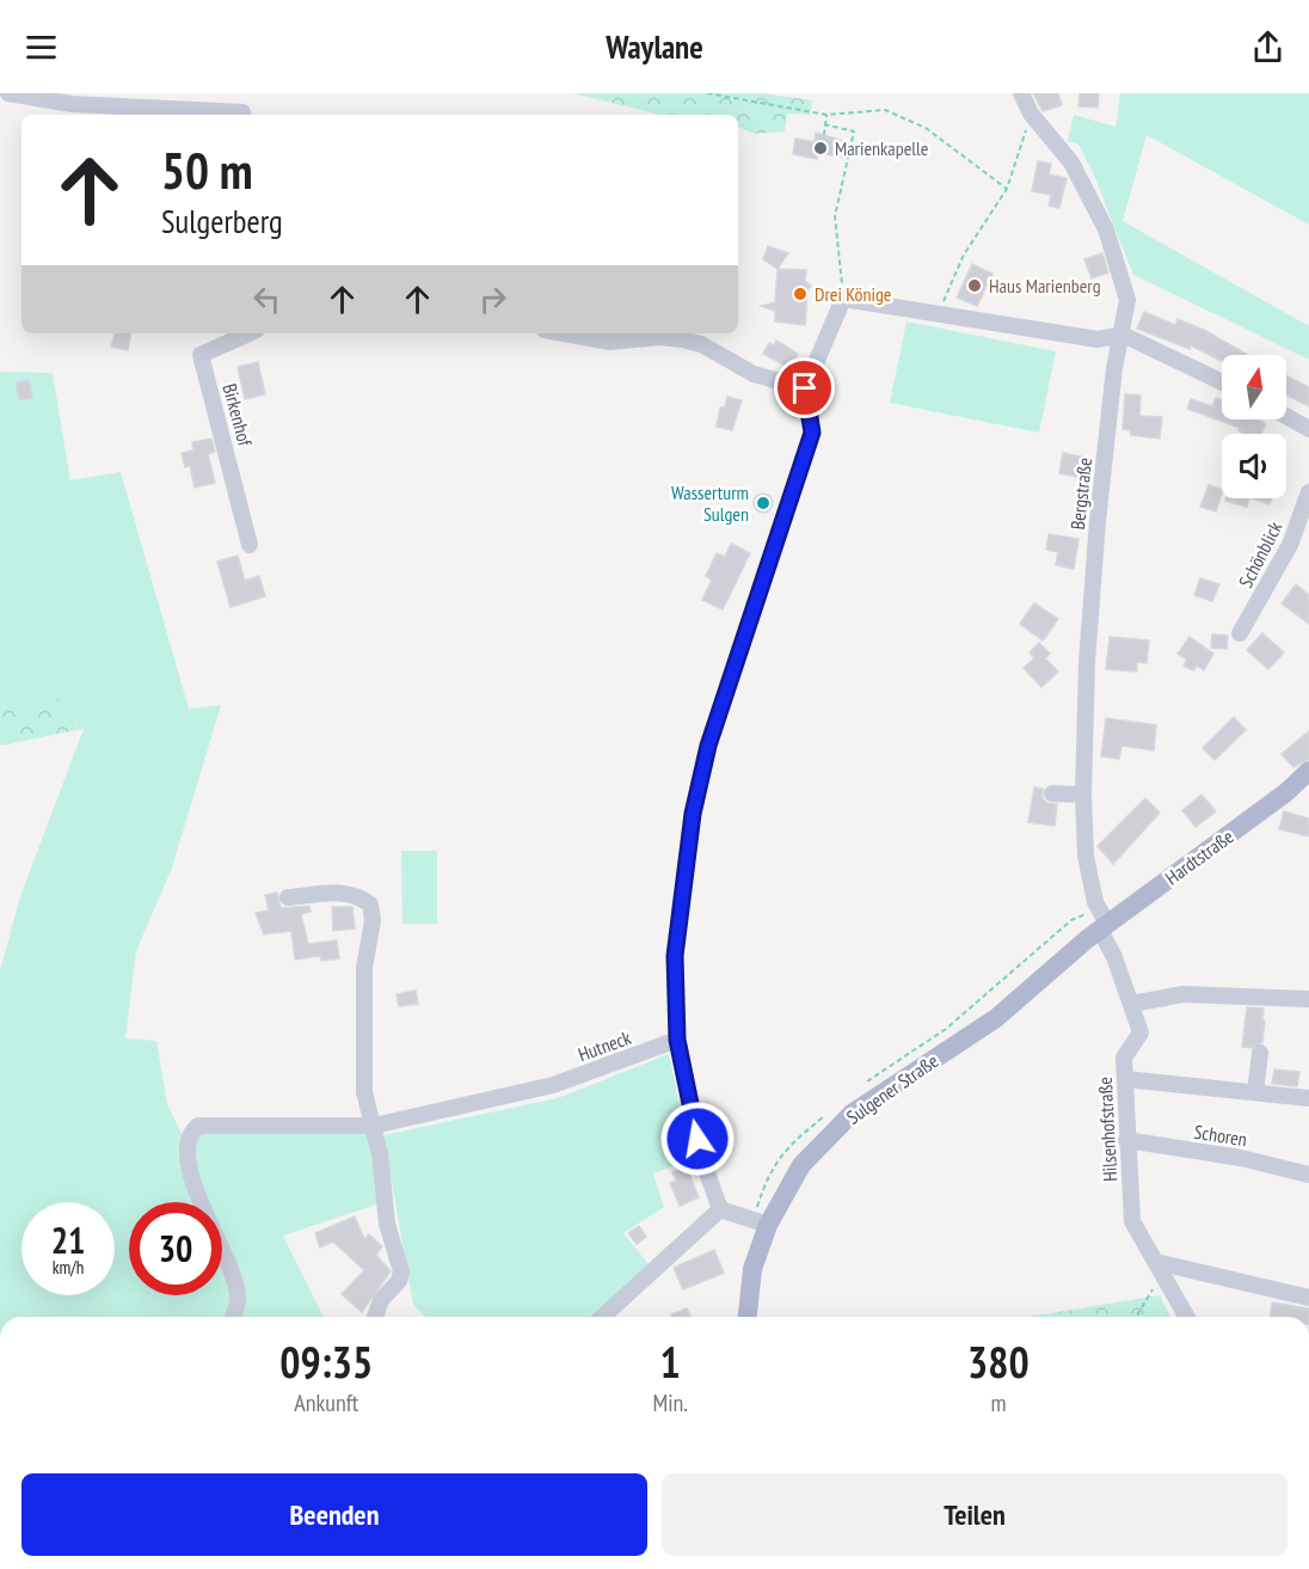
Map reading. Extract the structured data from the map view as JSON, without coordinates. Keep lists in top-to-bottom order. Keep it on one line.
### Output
{"streets":{"main road":["Hardtstraße","Sulgener Straße"],"street":["Birkenhof","Bergstraße","Schönblick","Hutneck","Hilsenhofstraße","Schoren"]},"crossings":[["Bergstraße","Hardtstraße"],["Bergstraße","Sulgener Straße"],["Bergstraße","Hilsenhofstraße"],["Hardtstraße","Sulgener Straße"],["Hardtstraße","Hilsenhofstraße"],["Sulgener Straße","Hilsenhofstraße"],["Hilsenhofstraße","Schoren"]],"places":["Marienkapelle","Haus Marienberg","Drei Könige","Wasserturm Sulgen"],"north":"top","page":{"header":"Waylane","turn":["50 m","Sulgerberg"],"speed":"21 km/h","limit":"30","eta":["09:35","Ankunft","1","Min.","380","m"],"buttons":["Beenden","Teilen"]}}
